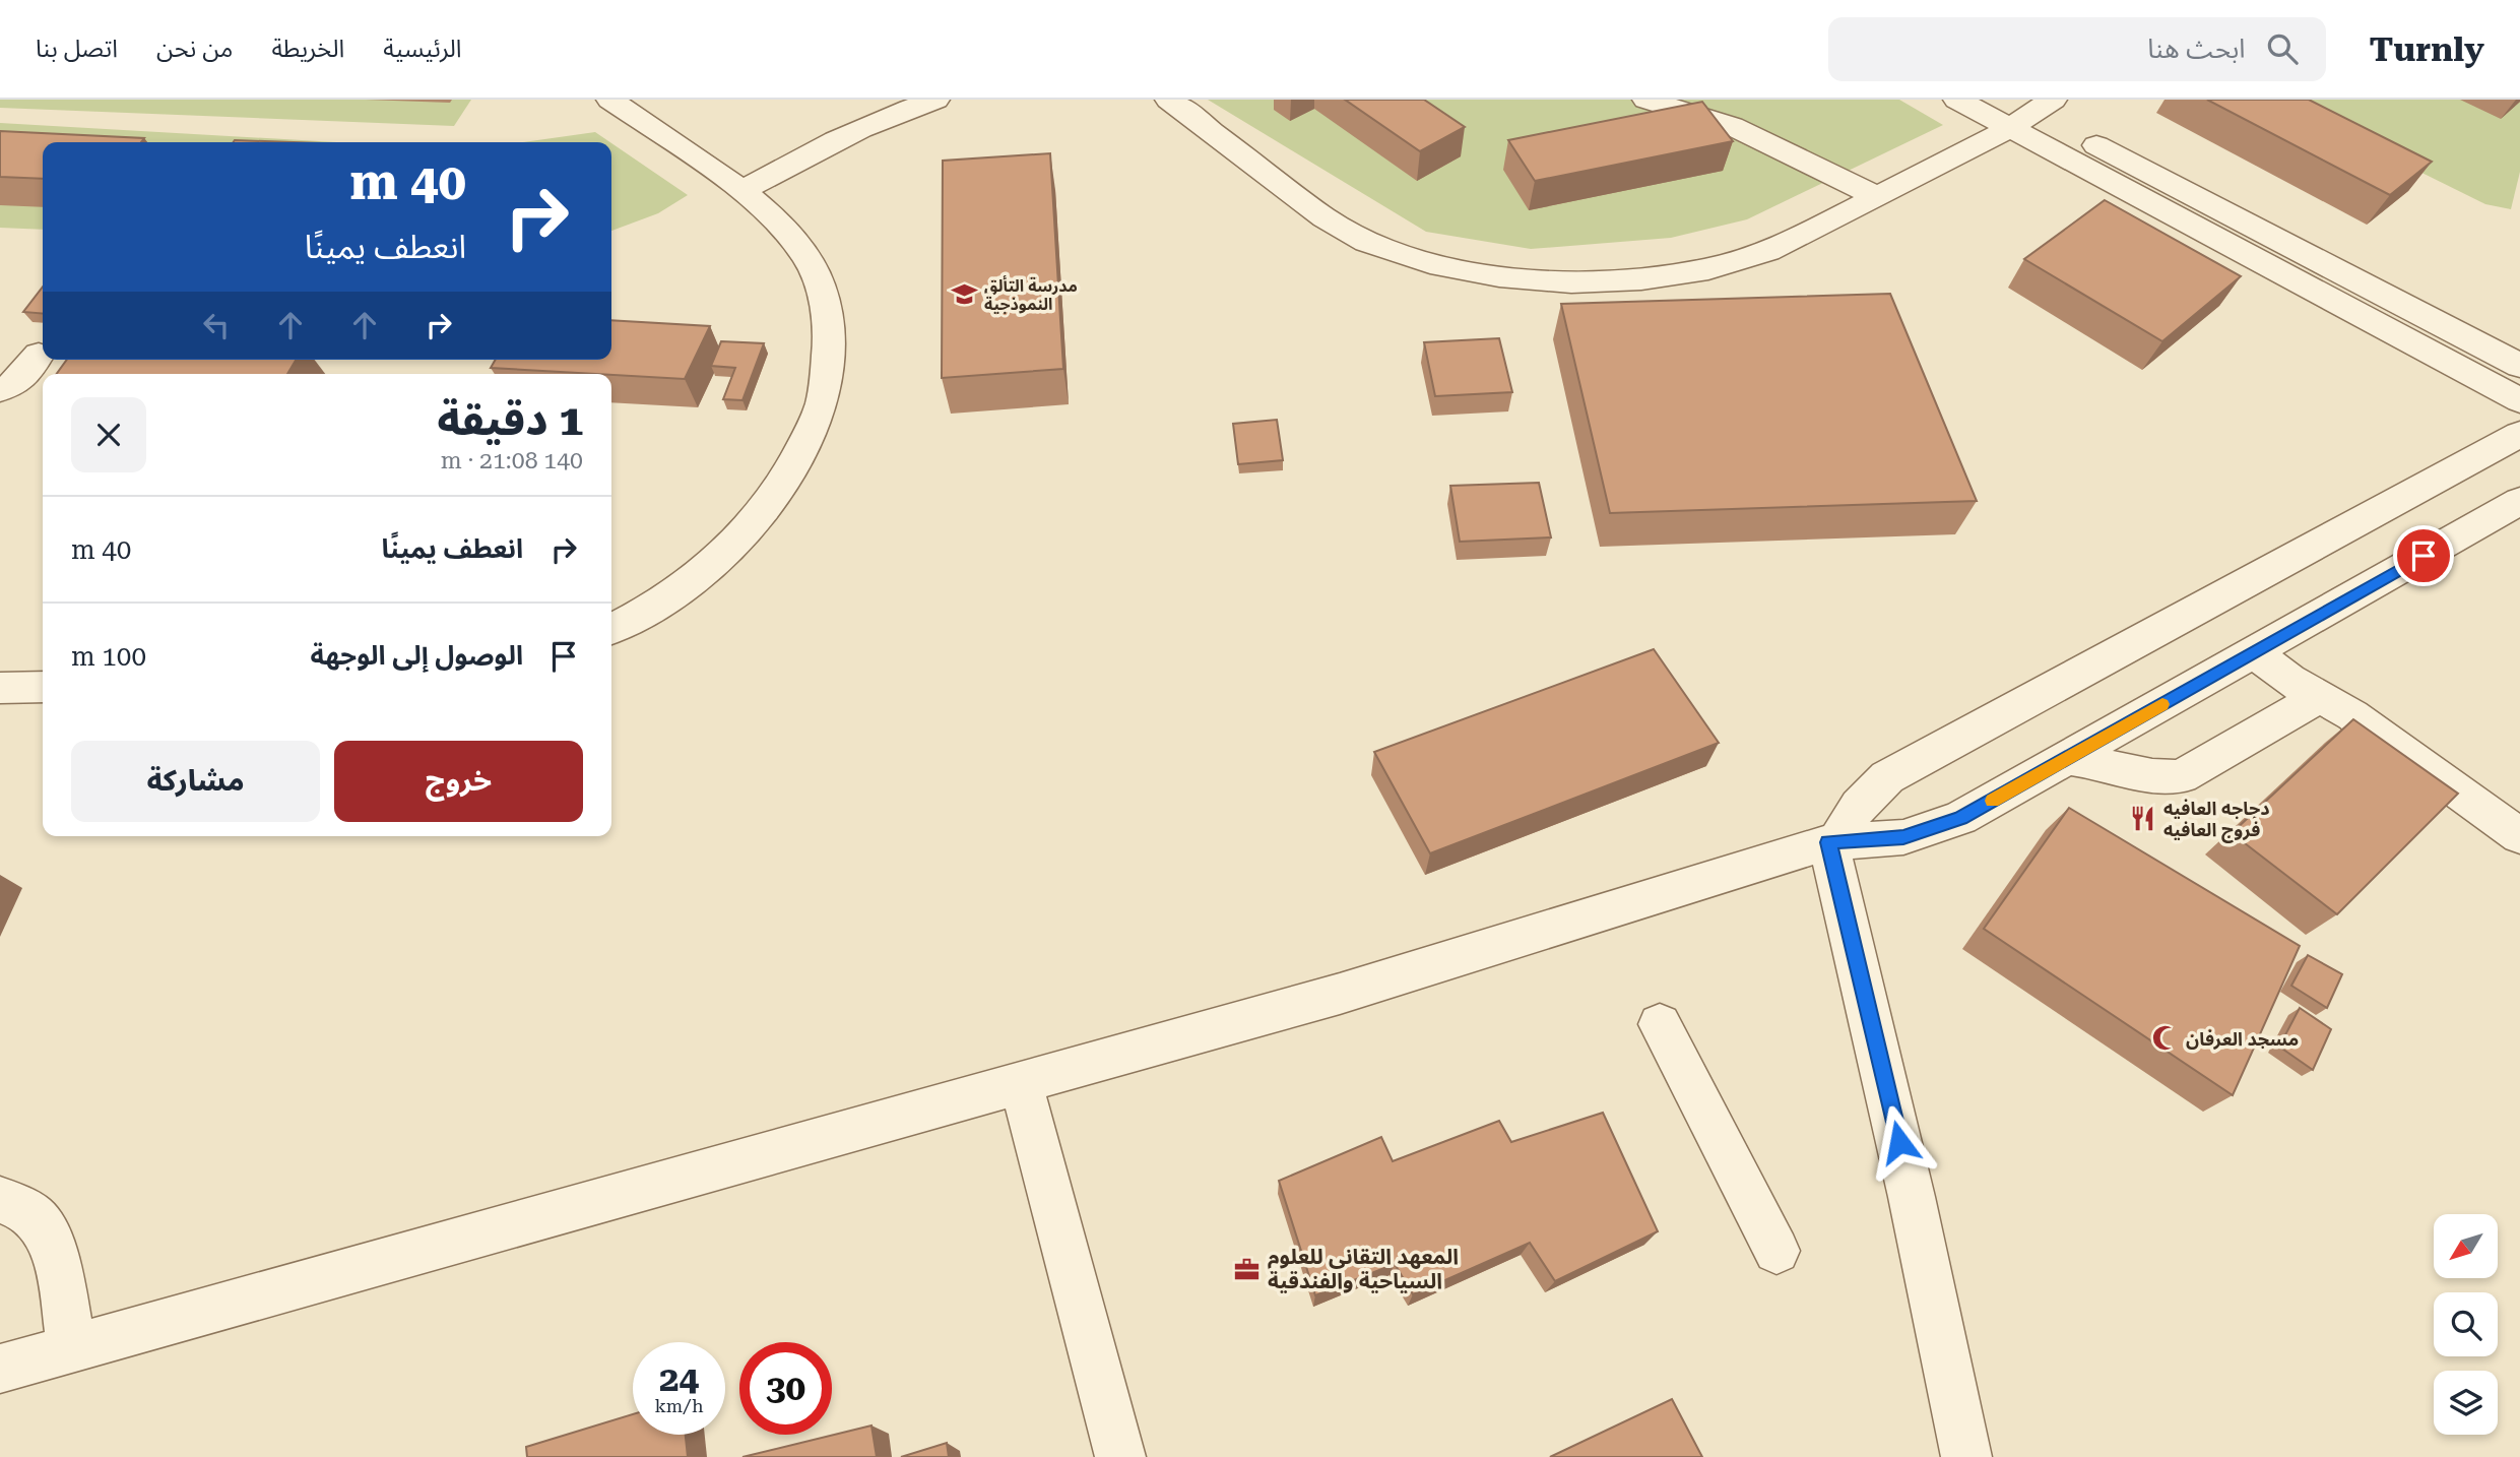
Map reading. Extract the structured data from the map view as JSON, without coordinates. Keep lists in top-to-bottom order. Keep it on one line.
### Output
{"places":{"school or university":["مدرسة التألق النموذجية"],"restaurant":["دجاجه العافيه فروج العافيه"],"mosque":["مسجد العرفان"],"office":["المعهد التقاني للعلوم السياحية والفندقية"]},"north":"bottom left","page":{"header":"Turnly","search":"ابحث هنا","nav":["الرئيسية","الخريطة","من نحن","اتصل بنا"],"turn":["40 m","انعطف يمينًا"],"heading":["1 دقيقة","140 m · 21:08"],"list":[{"name":"انعطف يمينًا","value":"40 m"},{"name":"الوصول إلى الوجهة","value":"100 m"}],"buttons":["خروج","مشاركة"],"speed":"24 km/h","limit":"30"}}
